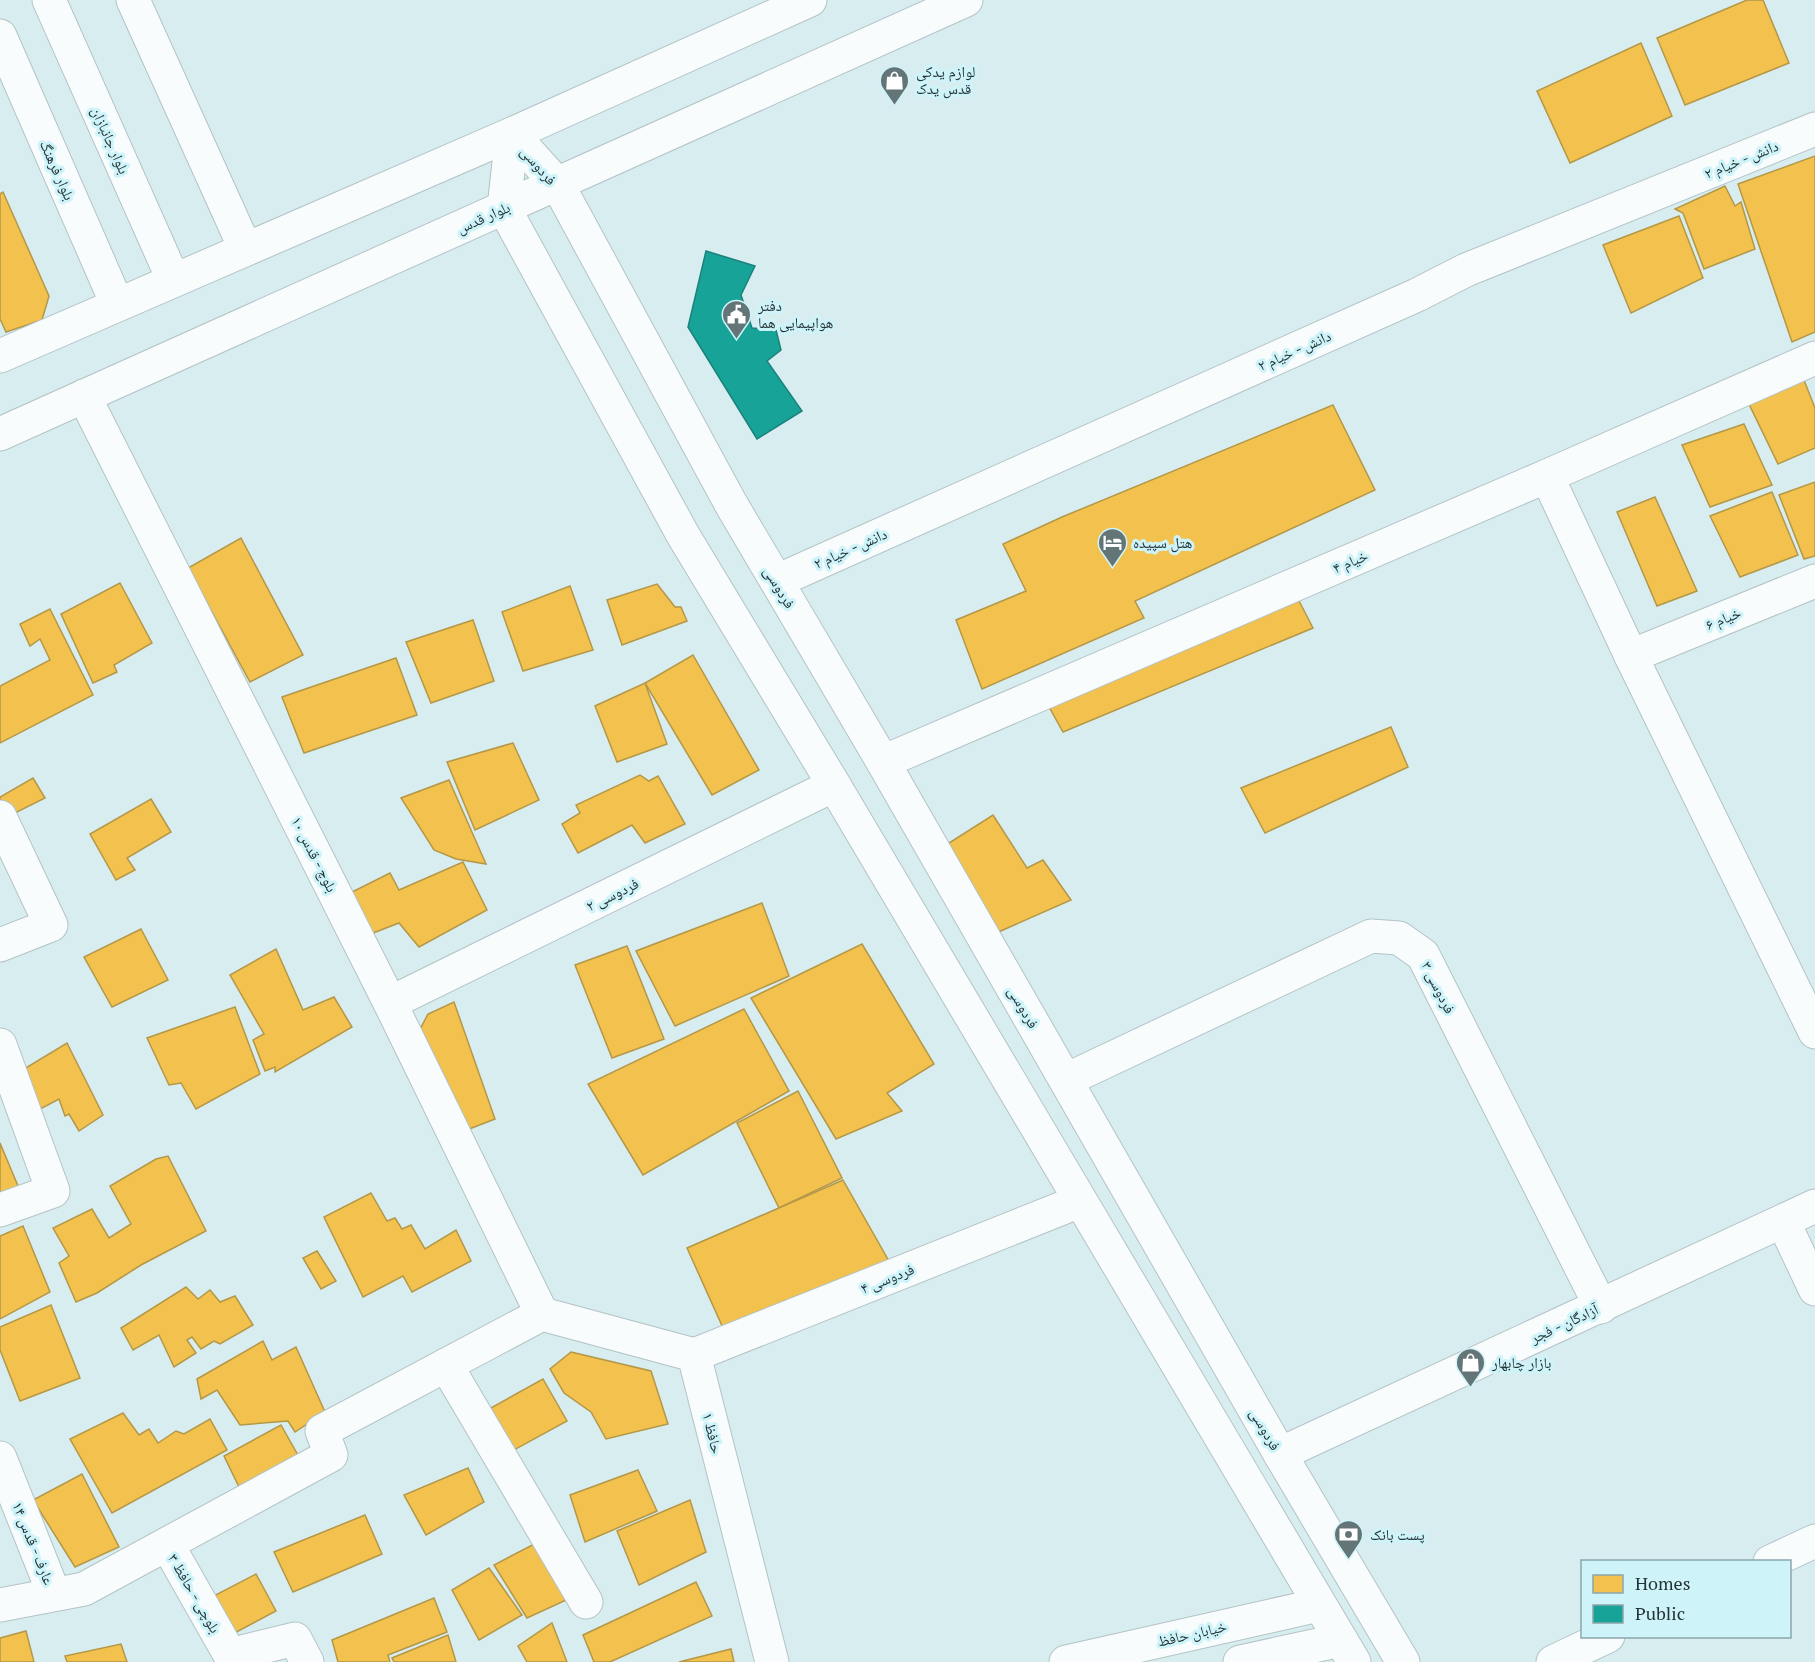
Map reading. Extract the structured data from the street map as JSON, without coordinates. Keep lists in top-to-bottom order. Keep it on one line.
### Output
{"streets":{"street":["بلوار جانبازان","دانش - خیام ۲","فردوسی","بلوار فرهنگ","بلوار قدس","خیام ۴","خیام ۶","بلوچ - قدس ۱۰","فردوسی ۲","فردوسی ۳","فردوسی ۴","آزادگان - فجر","حافظ ۱","عارف - قدس ۱۴","بلوچی - حافظ ۳","خیابان حافظ"]},"crossings":[["دانش - خیام ۲","فردوسی"],["فردوسی","بلوار قدس"],["فردوسی","خیام ۴"],["فردوسی","فردوسی ۳"],["فردوسی","آزادگان - فجر"],["بلوار قدس","بلوچ - قدس ۱۰"],["بلوچ - قدس ۱۰","فردوسی ۲"],["فردوسی ۳","آزادگان - فجر"],["فردوسی ۴","حافظ ۱"]],"places":{"shop":["لوازم یدکی قدس یدک","بازار چابهار"],"public building":["دفتر هواپیمایی هما"],"hotel":["هتل سپیده"],"bank":["پست بانک"]},"legend":["Homes","Public"]}
